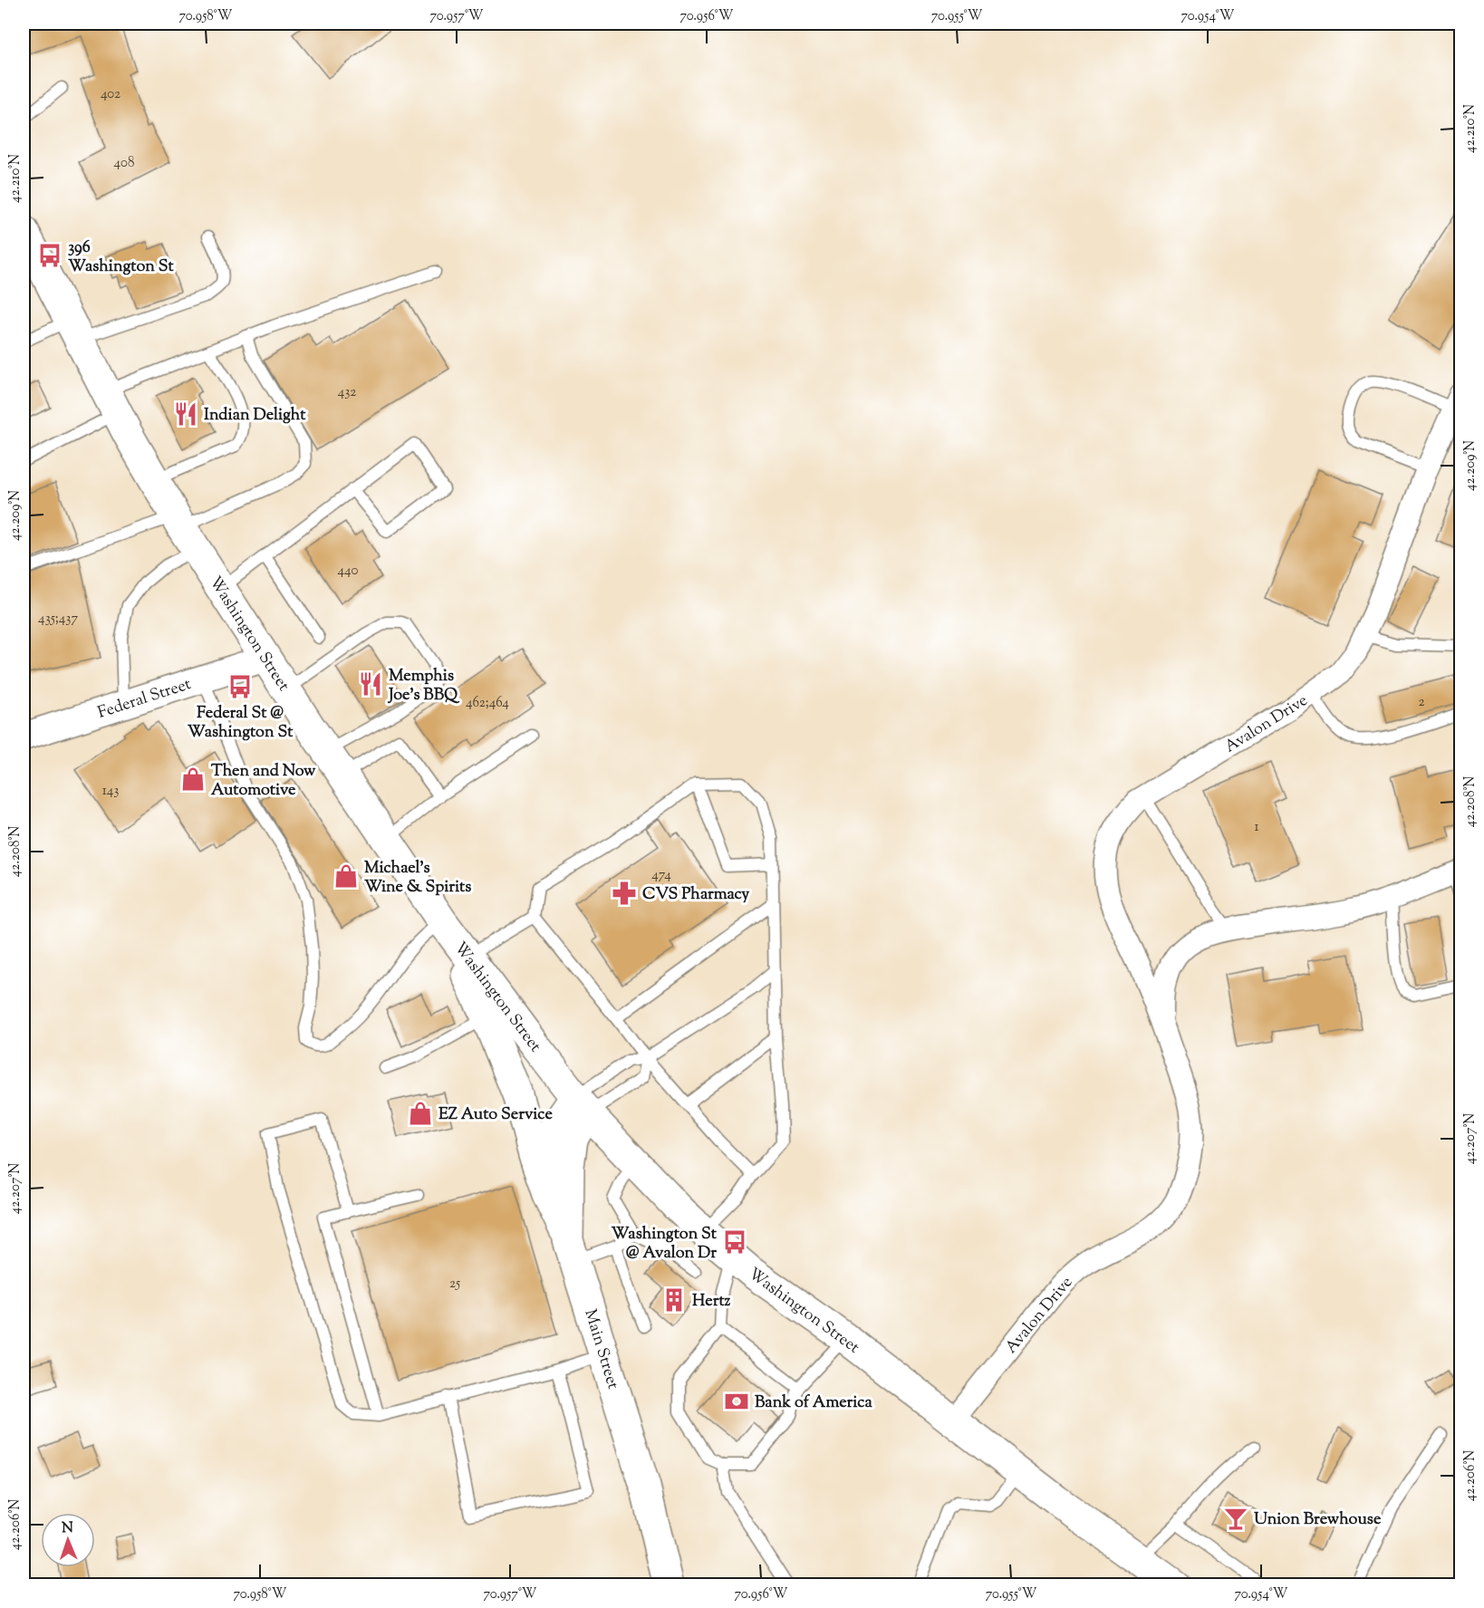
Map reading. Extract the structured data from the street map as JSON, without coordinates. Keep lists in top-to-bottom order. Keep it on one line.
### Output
{"streets":{"main road":["Washington Street","Main Street"],"street":["Federal Street","Avalon Drive"]},"crossings":[["Washington Street","Federal Street"],["Washington Street","Avalon Drive"],["Washington Street","Main Street"]],"places":{"bus stop":["396 Washington St","Federal St @ Washington St","Washington St @ Avalon Dr"],"restaurant":["Indian Delight","Memphis Joe's BBQ"],"shop":["Then and Now Automotive","Michael's Wine & Spirits","EZ Auto Service"],"pharmacy":["CVS Pharmacy"],"building":["Hertz"],"bank":["Bank of America"],"bar":["Union Brewhouse"]},"house_numbers":["402","408","432","440","435;437","2","462;464","143","1","474","25"],"north":"top","coordinates":["70.958°W","70.957°W","70.956°W","70.955°W","70.954°W","42.210°N","42.209°N","42.208°N","42.207°N","42.206°N"]}
